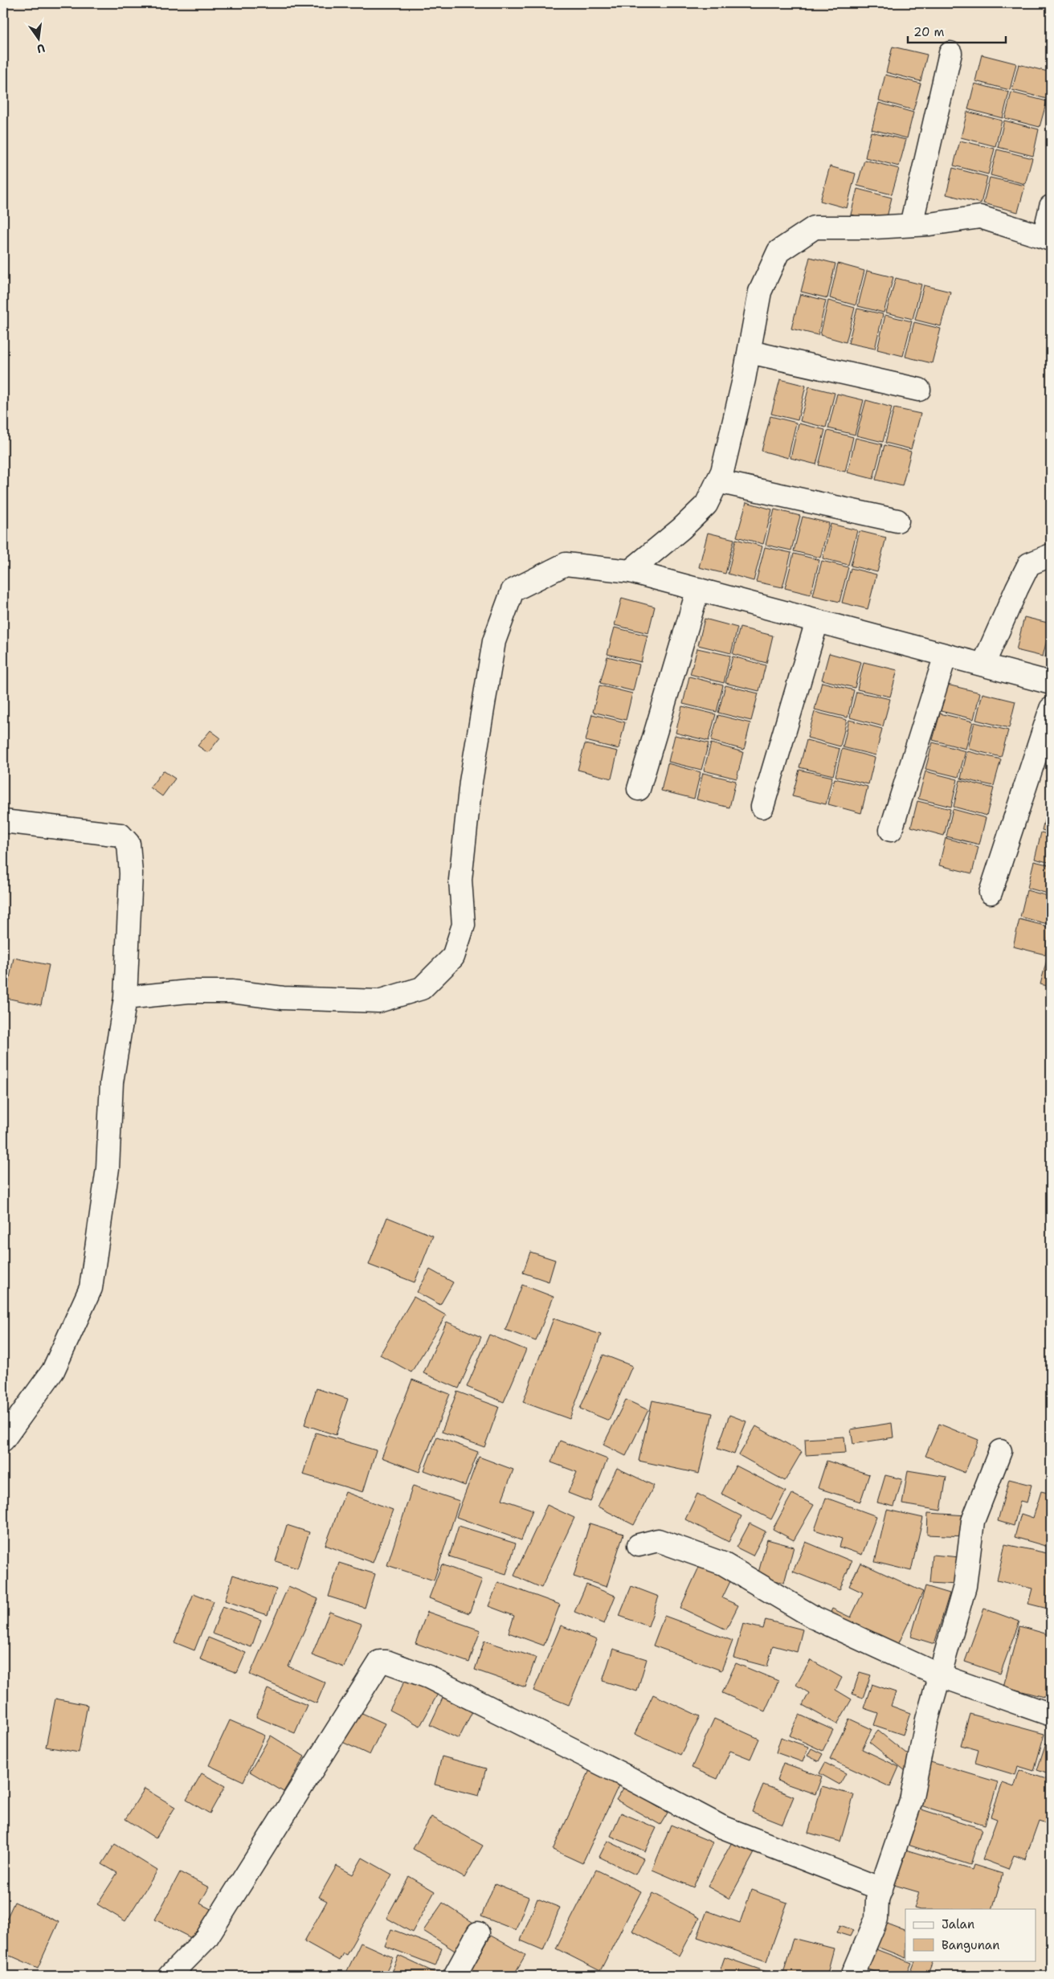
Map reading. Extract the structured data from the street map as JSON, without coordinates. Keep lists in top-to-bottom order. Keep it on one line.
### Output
{"legend":["Jalan","Bangunan"],"scale_bar":"20 m","north":"bottom"}
